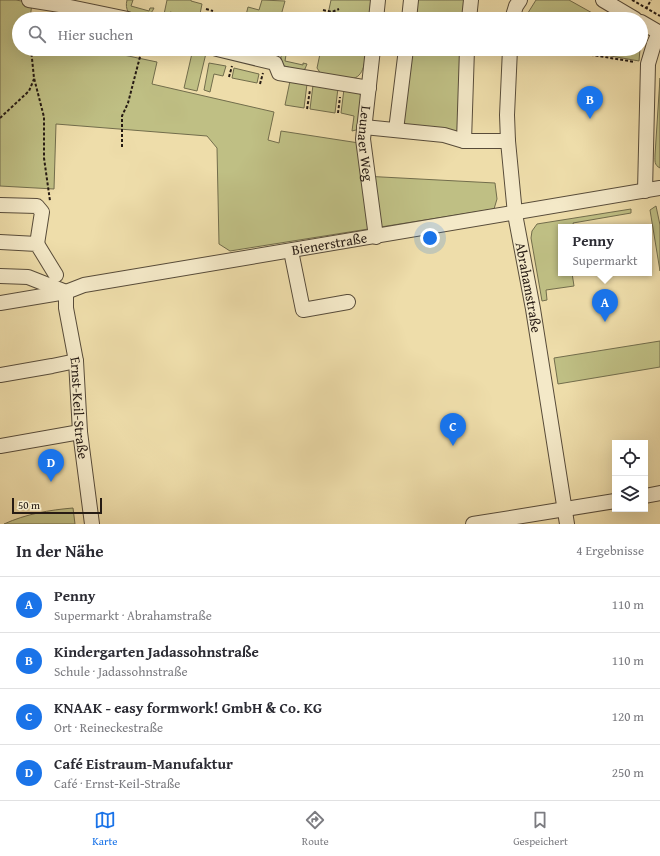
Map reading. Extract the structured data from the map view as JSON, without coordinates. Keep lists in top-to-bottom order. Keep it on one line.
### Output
{"streets":{"street":["Leunaer Weg","Bienerstraße","Abrahamstraße","Ernst-Keil-Straße"]},"crossings":[["Leunaer Weg","Bienerstraße"],["Bienerstraße","Abrahamstraße"],["Bienerstraße","Ernst-Keil-Straße"]],"scale_bar":"50 m","page":{"search":"Hier suchen","pins":["B","A","C","D"],"popup":["Penny","Supermarkt"],"scale":"50 m","heading":["In der Nähe","4 Ergebnisse"],"list":[{"mark":"A","name":"Penny","note":"Supermarkt · Abrahamstraße","value":"110 m"},{"mark":"B","name":"Kindergarten Jadassohnstraße","note":"Schule · Jadassohnstraße","value":"110 m"},{"mark":"C","name":"KNAAK - easy formwork! GmbH & Co. KG","note":"Ort · Reineckestraße","value":"120 m"},{"mark":"D","name":"Café Eistraum-Manufaktur","note":"Café · Ernst-Keil-Straße","value":"250 m"}],"nav":["Karte","Route","Gespeichert"]}}
